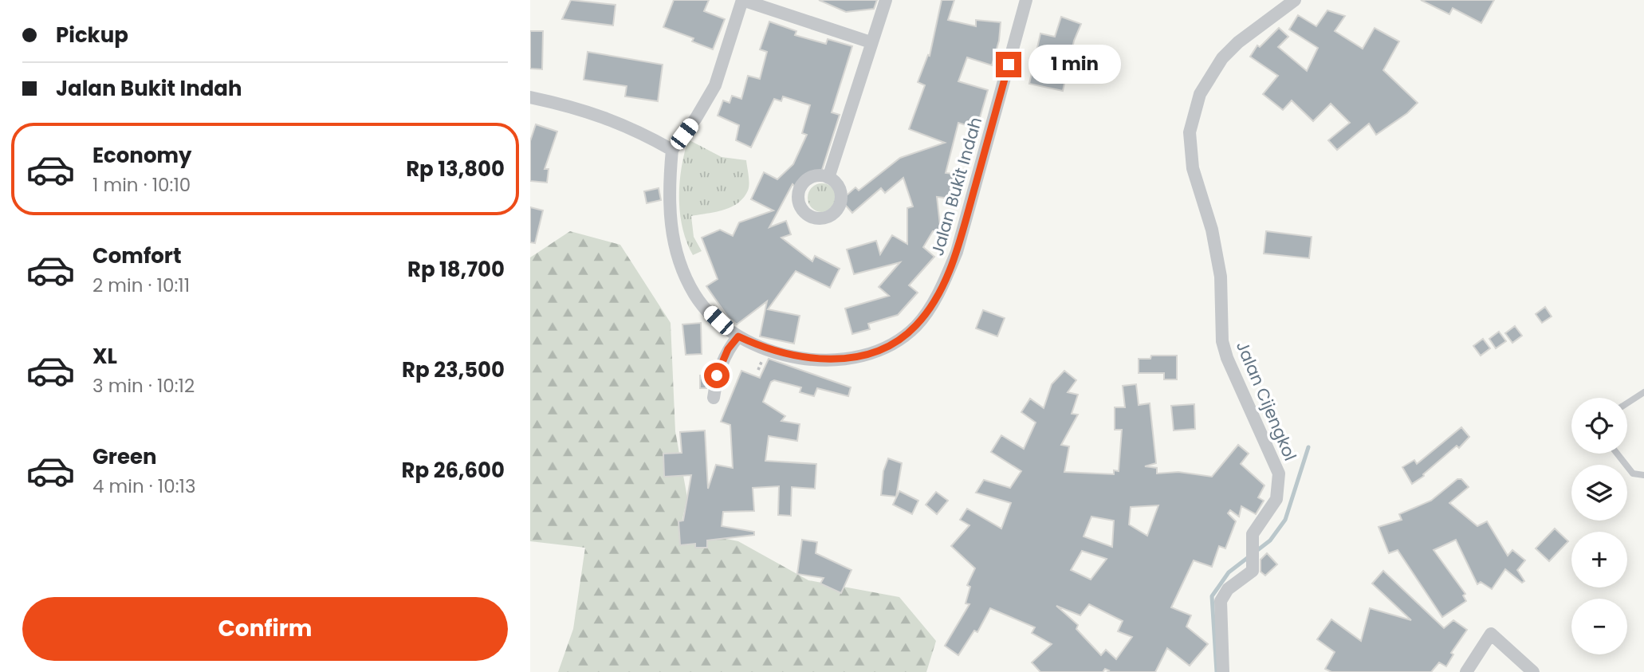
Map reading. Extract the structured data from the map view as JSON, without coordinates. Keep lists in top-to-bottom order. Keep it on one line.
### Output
{"streets":{"street":["Jalan Bukit Indah","Jalan Cijengkol"]},"page":{"banner":["Pickup","Jalan Bukit Indah"],"bubble":"1 min","list":[{"name":"Economy","note":"1 min · 10:10","value":"Rp 13,800"},{"name":"Comfort","note":"2 min · 10:11","value":"Rp 18,700"},{"name":"XL","note":"3 min · 10:12","value":"Rp 23,500"},{"name":"Green","note":"4 min · 10:13","value":"Rp 26,600"}],"map_buttons":["+","−"],"buttons":"Confirm"}}
